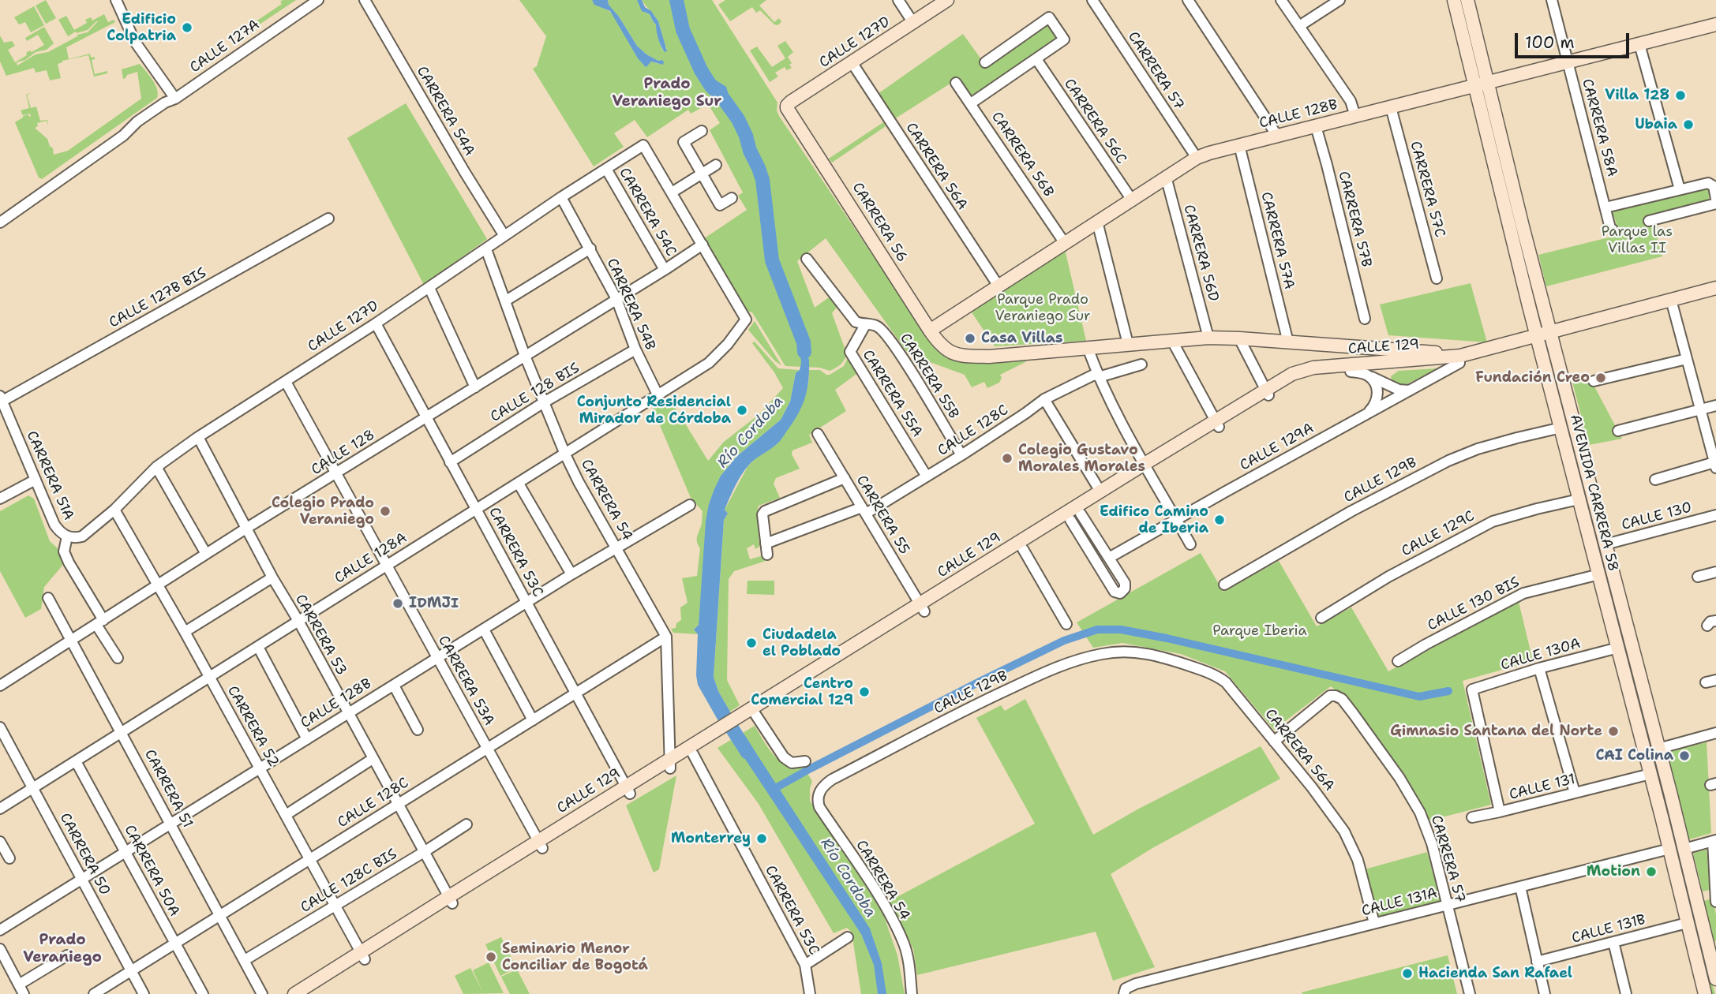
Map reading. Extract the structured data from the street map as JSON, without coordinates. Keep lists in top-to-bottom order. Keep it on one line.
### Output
{"streets":{"main road":["CALLE 127D","CALLE 128B","CARRERA 56","CALLE 129","AVENIDA CARRERA 58"],"street":["CALLE 127A","CARRERA 57","CARRERA 54A","CARRERA 56C","CARRERA 58A","CARRERA 56B","CARRERA 56A","CARRERA 57C","CARRERA 54C","CARRERA 57B","CARRERA 57A","CARRERA 56D","CALLE 127B BIS","CARRERA 54B","CARRERA 55B","CALLE 128 BIS","CARRERA 55A","CALLE 128C","CALLE 129A","CALLE 128","CARRERA 51A","CALLE 129B","CARRERA 54","CARRERA 55","CALLE 130","CALLE 129C","CARRERA 53C","CALLE 128A","CALLE 130 BIS","CARRERA 53","CALLE 130A","CARRERA 53A","CARRERA 52","CALLE 131","CARRERA 51","CARRERA 50","CARRERA 50A","CALLE 128C BIS","CALLE 131A","CALLE 131B"]},"crossings":[["CALLE 127D","CARRERA 54A"],["CALLE 127D","CARRERA 56A"],["CALLE 127D","CARRERA 54C"],["CALLE 127D","CARRERA 56"],["CALLE 127D","CARRERA 54B"],["CALLE 127D","CARRERA 51A"],["CALLE 127D","CARRERA 54"],["CALLE 127D","CARRERA 53C"],["CALLE 127D","CARRERA 53"],["CALLE 127D","CARRERA 53A"],["CALLE 127D","CARRERA 52"],["CARRERA 57","CALLE 128B"],["CARRERA 57","CARRERA 56A"],["CARRERA 57","CALLE 131A"],["CALLE 128B","CARRERA 56C"],["CALLE 128B","CARRERA 58A"],["CALLE 128B","CARRERA 56B"],["CALLE 128B","CARRERA 56A"],["CALLE 128B","CARRERA 57C"],["CALLE 128B","CARRERA 57B"],["CALLE 128B","CARRERA 56"],["CALLE 128B","CARRERA 57A"],["CALLE 128B","CARRERA 56D"],["CALLE 128B","AVENIDA CARRERA 58"],["CALLE 128B","CARRERA 54"],["CALLE 128B","CARRERA 53C"],["CALLE 128B","CARRERA 53"],["CALLE 128B","CARRERA 53A"],["CALLE 128B","CARRERA 52"],["CALLE 128B","CARRERA 51"],["CALLE 128B","CARRERA 50"],["CALLE 128B","CARRERA 50A"],["CARRERA 56A","CALLE 129B"],["CARRERA 56A","CALLE 131A"],["CARRERA 54C","CALLE 128"],["CALLE 127B BIS","CARRERA 51A"],["CARRERA 54B","CALLE 128 BIS"],["CARRERA 54B","CALLE 128"],["CARRERA 54B","CALLE 128A"],["CALLE 129","CALLE 129A"],["CALLE 129","AVENIDA CARRERA 58"],["CALLE 129","CARRERA 54"],["CALLE 129","CARRERA 55"],["CALLE 129","CARRERA 53C"],["CALLE 129","CARRERA 53"],["CALLE 129","CARRERA 53A"],["CALLE 129","CARRERA 52"],["CARRERA 55B","CARRERA 55A"],["CARRERA 55B","CALLE 128C"],["CALLE 128 BIS","CARRERA 54"],["CALLE 128 BIS","CARRERA 53C"],["CARRERA 55A","CALLE 128C"],["CALLE 128C","CARRERA 54"],["CALLE 128C","CARRERA 55"],["CALLE 128C","CARRERA 53C"],["CALLE 128C","CARRERA 53"],["CALLE 128C","CARRERA 53A"],["CALLE 128C","CARRERA 52"],["CALLE 128C","CARRERA 51"],["CALLE 128C","CARRERA 50"],["CALLE 128C","CARRERA 50A"],["CALLE 128","CARRERA 51A"],["CALLE 128","CARRERA 54"],["CALLE 128","CARRERA 53C"],["CALLE 128","CALLE 128A"],["CALLE 128","CARRERA 53"],["CALLE 128","CARRERA 53A"],["CALLE 128","CARRERA 52"],["CALLE 128","CARRERA 51"],["CALLE 129B","AVENIDA CARRERA 58"],["CALLE 129B","CARRERA 54"],["AVENIDA CARRERA 58","CALLE 130"],["AVENIDA CARRERA 58","CALLE 129C"],["AVENIDA CARRERA 58","CALLE 130 BIS"],["AVENIDA CARRERA 58","CALLE 130A"],["AVENIDA CARRERA 58","CALLE 131"],["AVENIDA CARRERA 58","CALLE 131A"],["AVENIDA CARRERA 58","CALLE 131B"],["CARRERA 54","CALLE 128A"],["CARRERA 53C","CALLE 128A"],["CALLE 128A","CARRERA 53"],["CALLE 128A","CARRERA 53A"],["CALLE 128A","CARRERA 52"],["CALLE 128A","CARRERA 51"],["CALLE 128A","CARRERA 50"],["CALLE 128A","CARRERA 50A"],["CARRERA 53","CALLE 128C BIS"],["CALLE 130A","CALLE 131"],["CARRERA 52","CALLE 128C BIS"],["CARRERA 51","CALLE 128C BIS"]],"districts":["Prado Veraniego Sur","Prado Veraniego"],"water":["Río Cordoba"],"parks":["Parque las Villas II","Parque Prado Veraniego Sur","Parque Iberia"],"places":["Edificio Colpatria","Villa 128","Ubaia","Casa Villas","Fundación Creo","Conjunto Residencial Mirador de Córdoba","Colegio Gustavo Morales Morales","Colegio Prado Veraniego","Edifico Camino de Iberia","IDMJI","Ciudadela el Poblado","Centro Comercial 129","Gimnasio Santana del Norte","CAI Colina","Monterrey","Motion","Seminario Menor Conciliar de Bogotá","Hacienda San Rafael"],"scale_bar":"100 m"}
